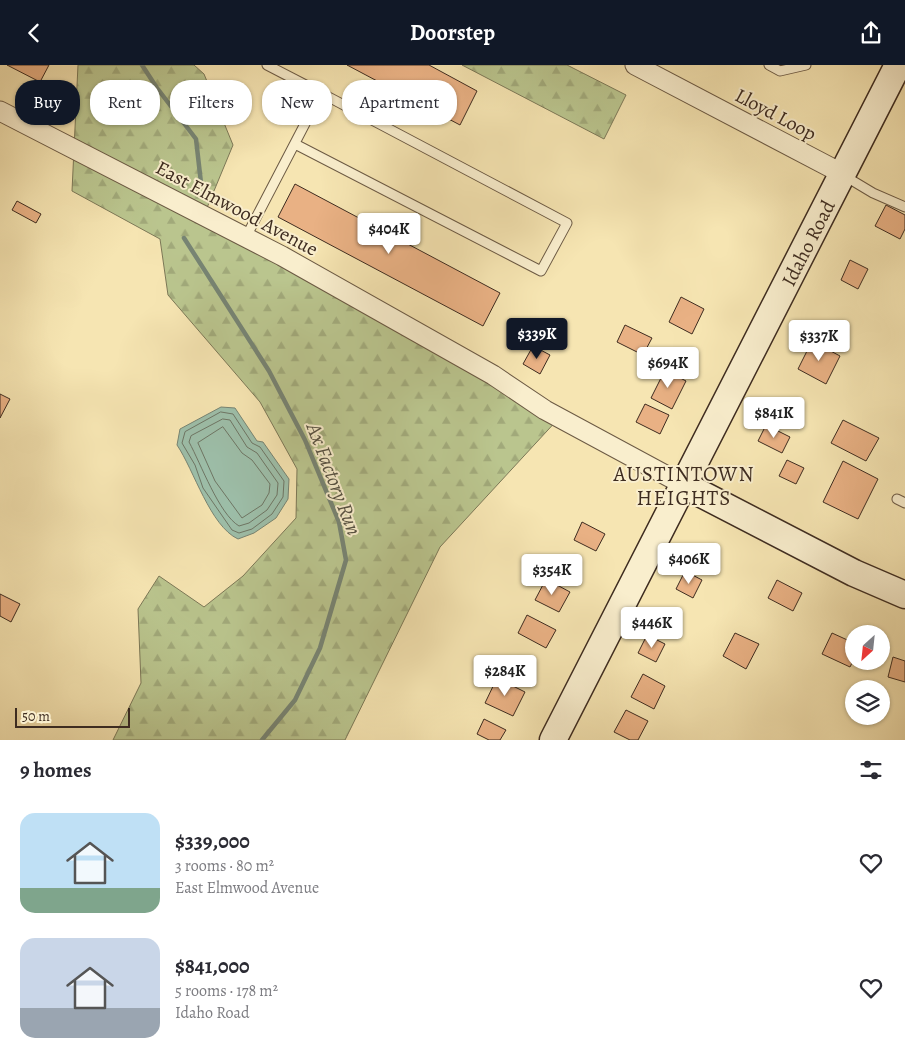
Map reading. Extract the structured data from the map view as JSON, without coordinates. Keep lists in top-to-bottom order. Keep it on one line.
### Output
{"streets":{"street":["Lloyd Loop","East Elmwood Avenue","Idaho Road"]},"crossings":[["Lloyd Loop","Idaho Road"],["East Elmwood Avenue","Idaho Road"]],"districts":["AUSTINTOWN HEIGHTS"],"water":["Ax Factory Run"],"scale_bar":"50 m","north":"bottom left","page":{"header":"Doorstep","chip":["Buy","Rent","Filters","New","Apartment"],"price":["$404K","$339K","$337K","$694K","$841K","$406K","$354K","$446K","$284K"],"scale":"50 m","heading":"9 homes","list":[{"name":"$339,000","note":"3 rooms · 80 m² · East Elmwood Avenue"},{"name":"$841,000","note":"5 rooms · 178 m² · Idaho Road"}]}}
